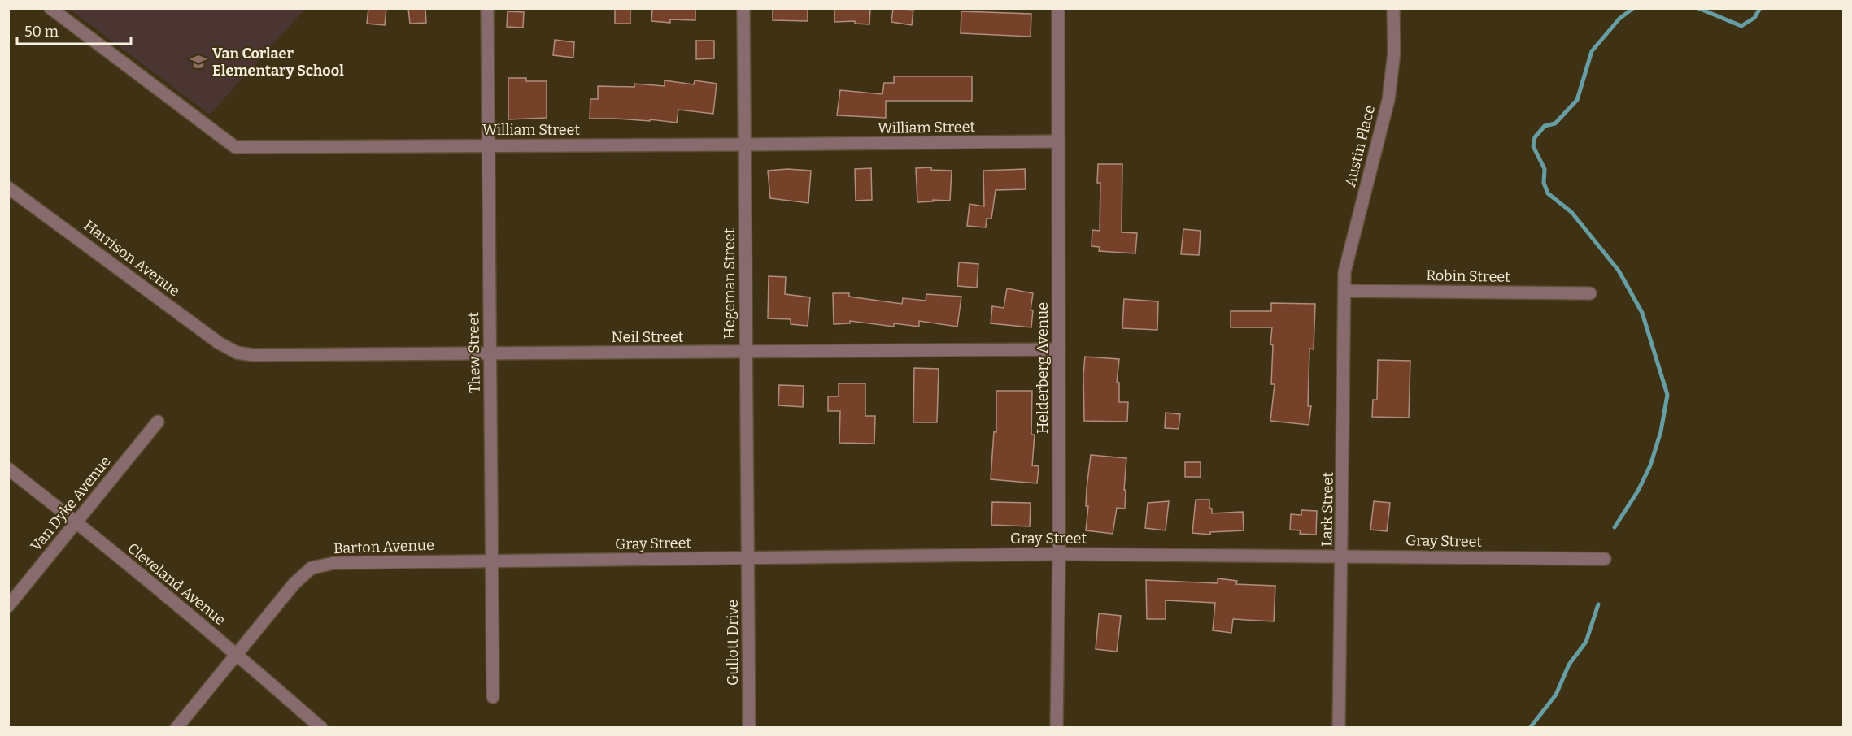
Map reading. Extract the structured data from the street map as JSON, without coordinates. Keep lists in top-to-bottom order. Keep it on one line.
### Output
{"streets":{"street":["William Street","Austin Place","Harrison Avenue","Robin Street","Hegeman Street","Neil Street","Thew Street","Helderberg Avenue","Van Dyke Avenue","Lark Street","Gray Street","Barton Avenue","Cleveland Avenue","Gullott Drive"]},"crossings":[["William Street","Hegeman Street"],["William Street","Thew Street"],["William Street","Helderberg Avenue"],["Austin Place","Robin Street"],["Austin Place","Lark Street"],["Harrison Avenue","Neil Street"],["Robin Street","Lark Street"],["Hegeman Street","Neil Street"],["Hegeman Street","Gray Street"],["Hegeman Street","Gullott Drive"],["Neil Street","Thew Street"],["Neil Street","Helderberg Avenue"],["Thew Street","Gray Street"],["Thew Street","Barton Avenue"],["Helderberg Avenue","Gray Street"],["Van Dyke Avenue","Cleveland Avenue"],["Lark Street","Gray Street"],["Gray Street","Barton Avenue"],["Gray Street","Gullott Drive"],["Barton Avenue","Cleveland Avenue"]],"places":{"school or university":["Van Corlaer Elementary School"]},"scale_bar":"50 m"}
